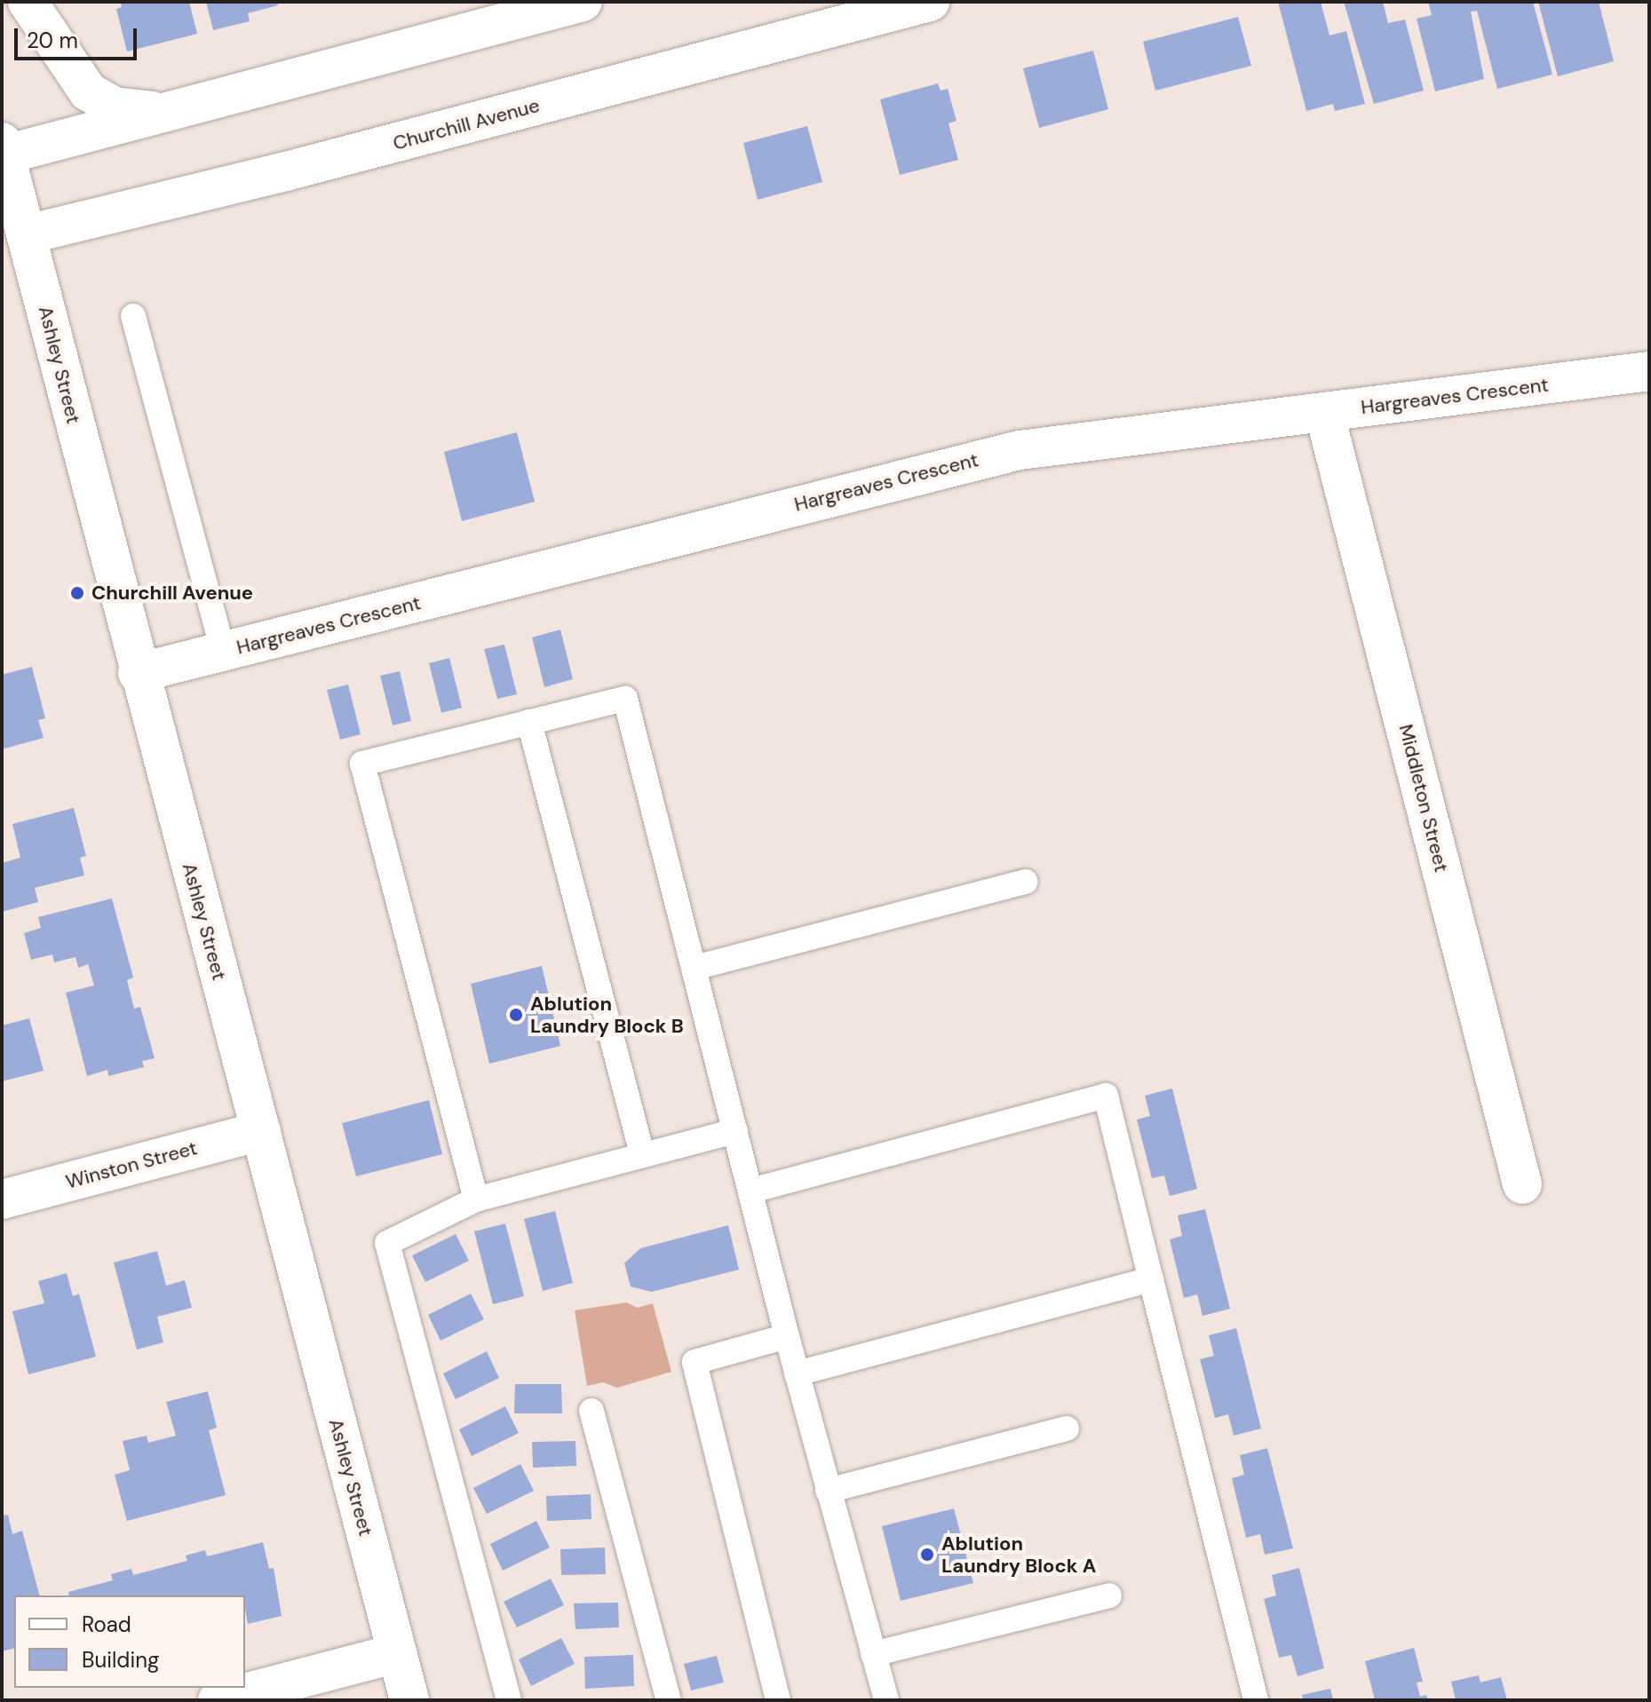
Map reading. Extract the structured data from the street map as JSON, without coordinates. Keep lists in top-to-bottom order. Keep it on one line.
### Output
{"streets":{"main road":["Churchill Avenue","Ashley Street","Hargreaves Crescent","Middleton Street","Winston Street"]},"crossings":[["Churchill Avenue","Ashley Street"],["Ashley Street","Hargreaves Crescent"],["Ashley Street","Winston Street"],["Hargreaves Crescent","Middleton Street"]],"places":["Churchill Avenue","Ablution Laundry Block B","Ablution Laundry Block A"],"legend":["Road","Building"],"scale_bar":"20 m"}
